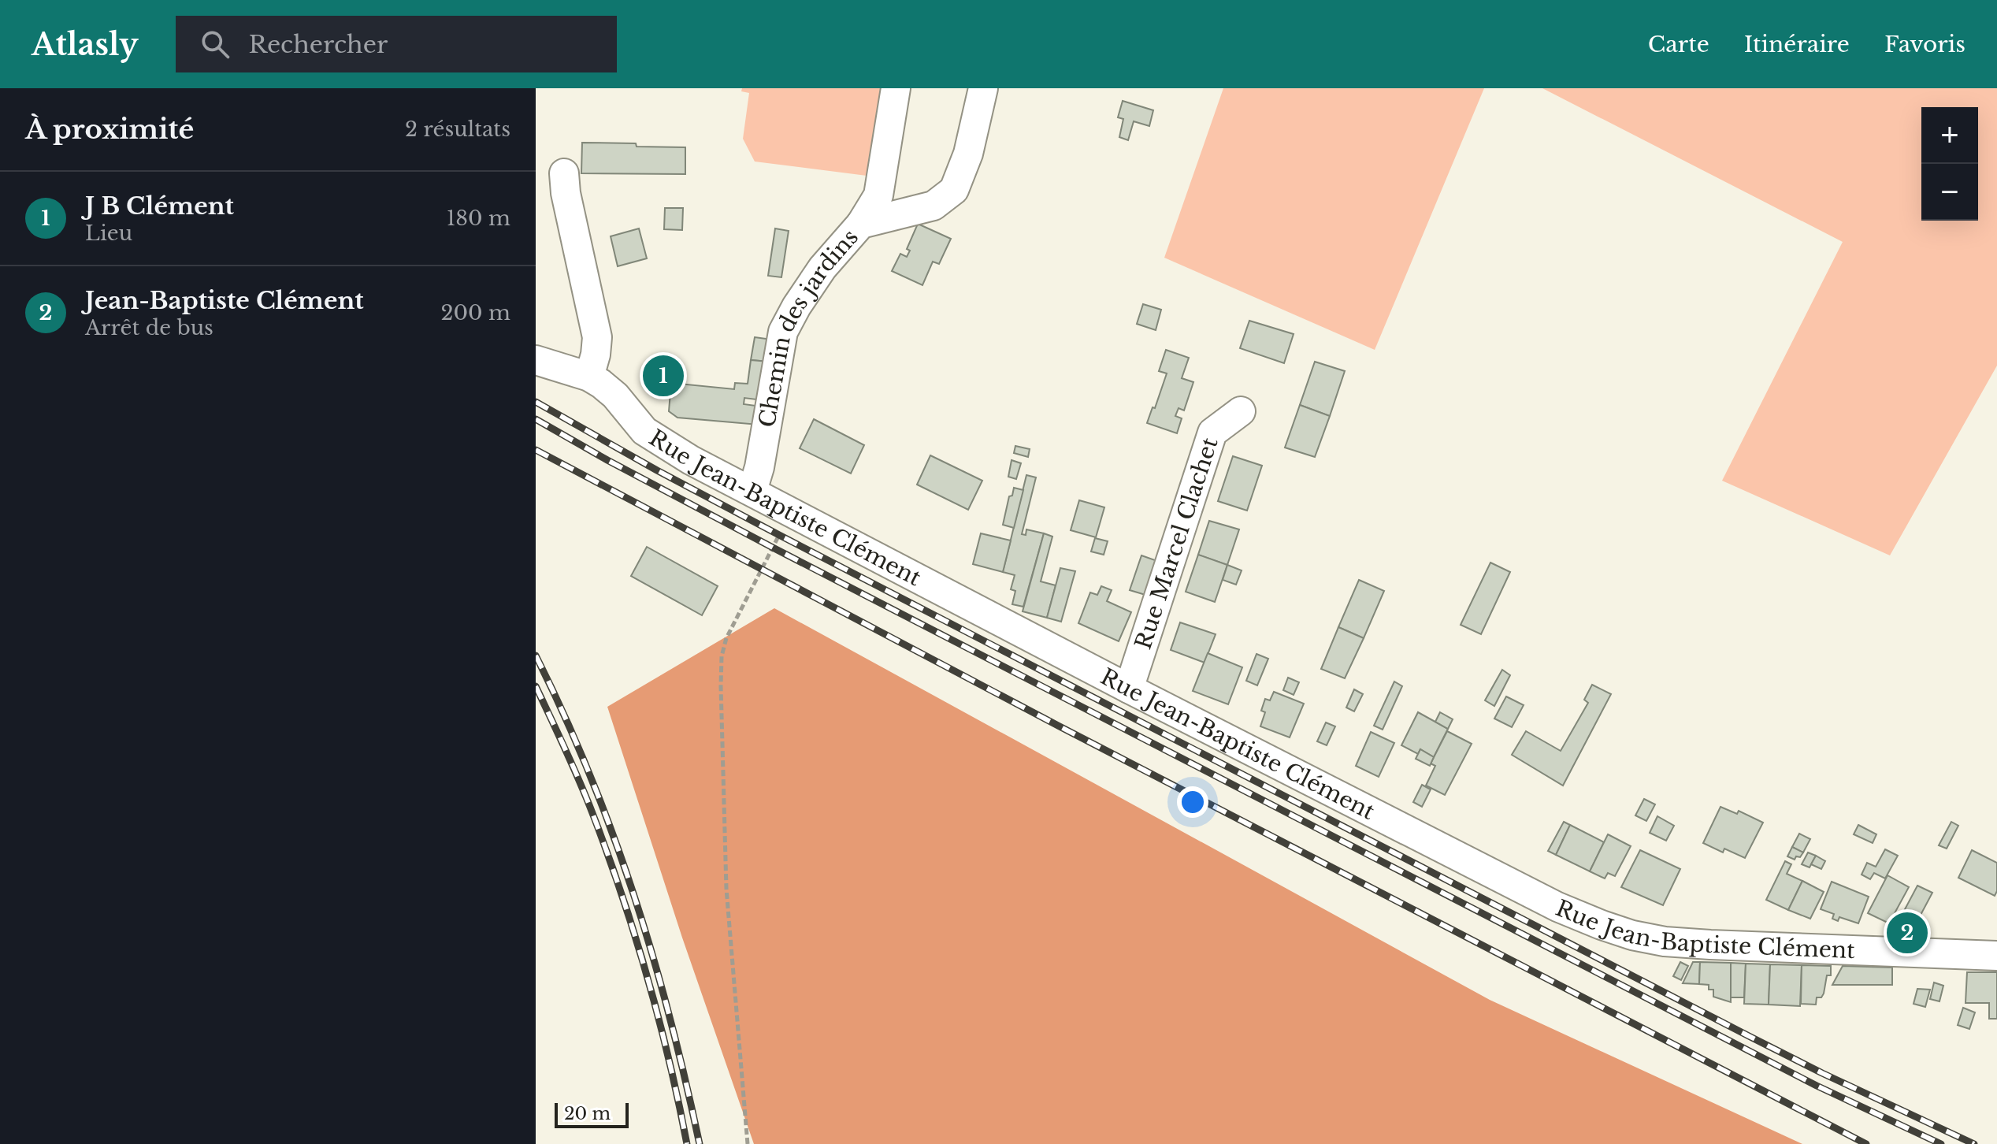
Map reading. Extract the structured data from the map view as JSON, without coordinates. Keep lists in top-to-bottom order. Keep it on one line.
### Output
{"streets":{"street":["Chemin des jardins","Rue Jean-Baptiste Clément","Rue Marcel Clachet"]},"crossings":[["Chemin des jardins","Rue Jean-Baptiste Clément"],["Rue Jean-Baptiste Clément","Rue Marcel Clachet"]],"scale_bar":"20 m","page":{"header":"Atlasly","search":"Rechercher","nav":["Carte","Itinéraire","Favoris"],"heading":["À proximité","2 résultats"],"map_buttons":["+","−"],"list":[{"mark":"1","name":"J B Clément","note":"Lieu","value":"180 m"},{"mark":"2","name":"Jean-Baptiste Clément","note":"Arrêt de bus","value":"200 m"}],"pins":["1","2"],"scale":"20 m"}}
